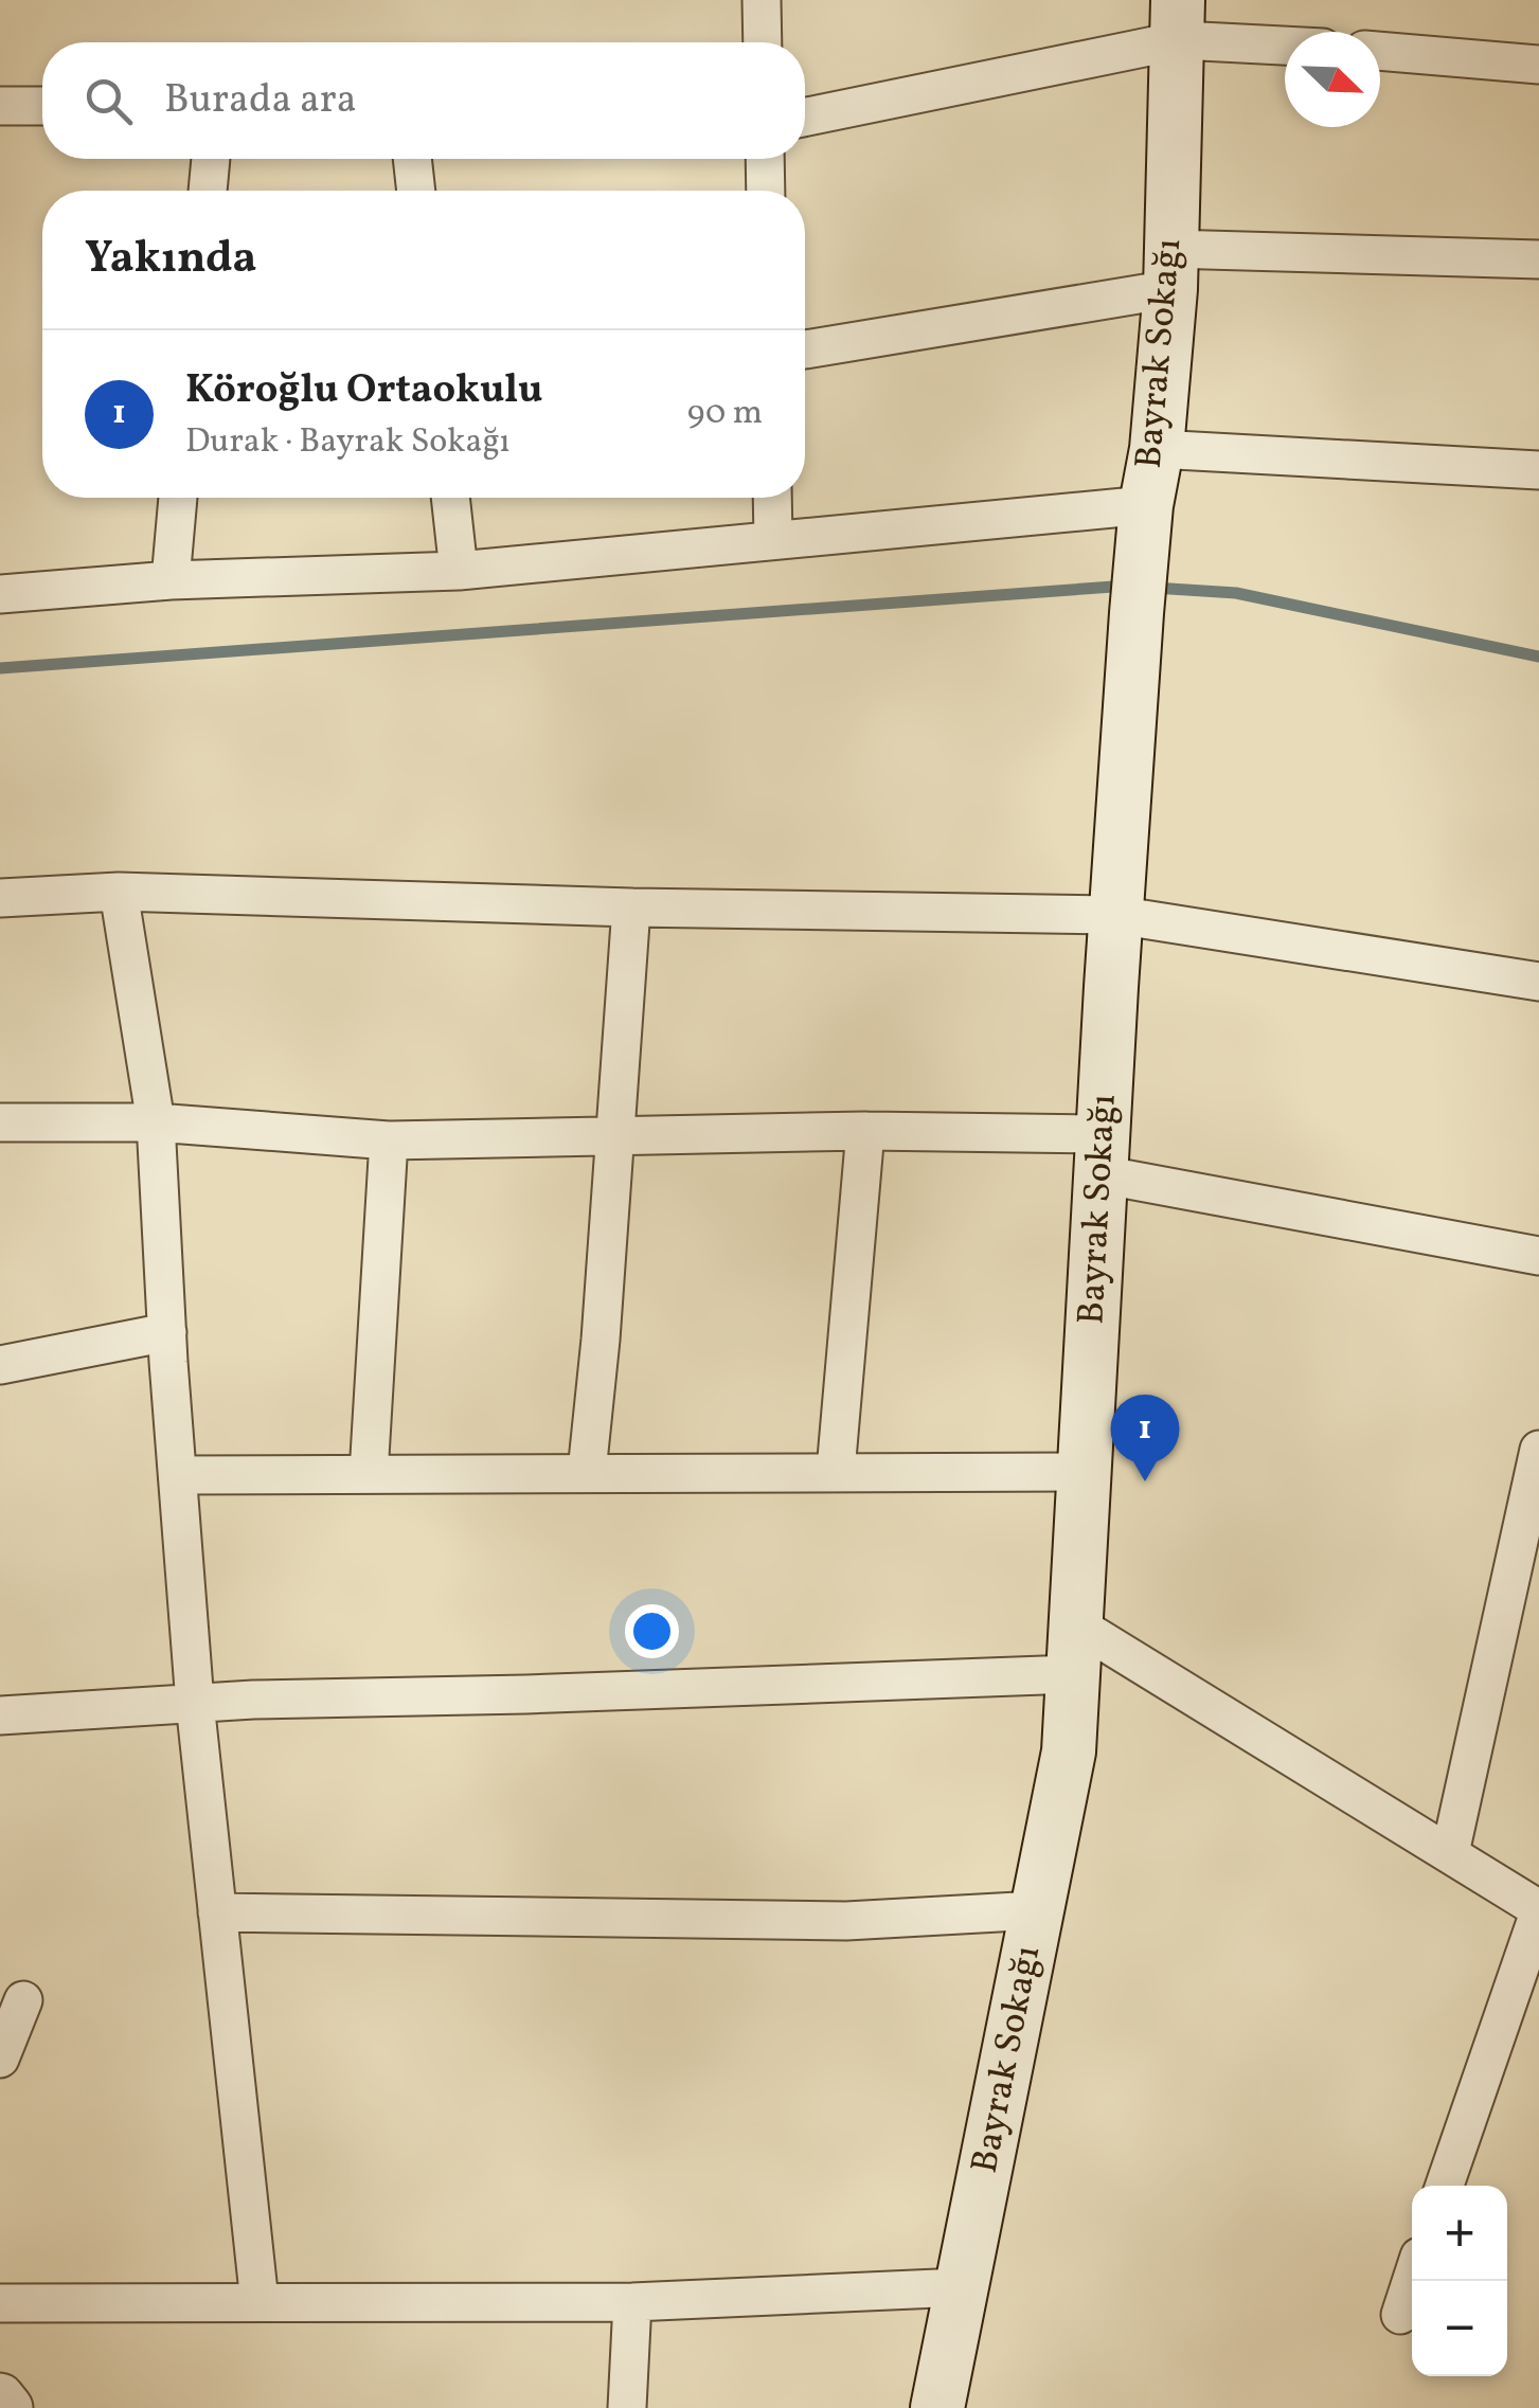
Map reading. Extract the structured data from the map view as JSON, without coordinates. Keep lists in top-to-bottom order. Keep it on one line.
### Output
{"streets":{"main road":["Bayrak Sokağı"]},"north":"bottom right","page":{"search":"Burada ara","heading":"Yakında","list":[{"mark":"1","name":"Köroğlu Ortaokulu","note":"Durak · Bayrak Sokağı","value":"90 m"}],"pins":"1","map_buttons":["+","−"]}}
